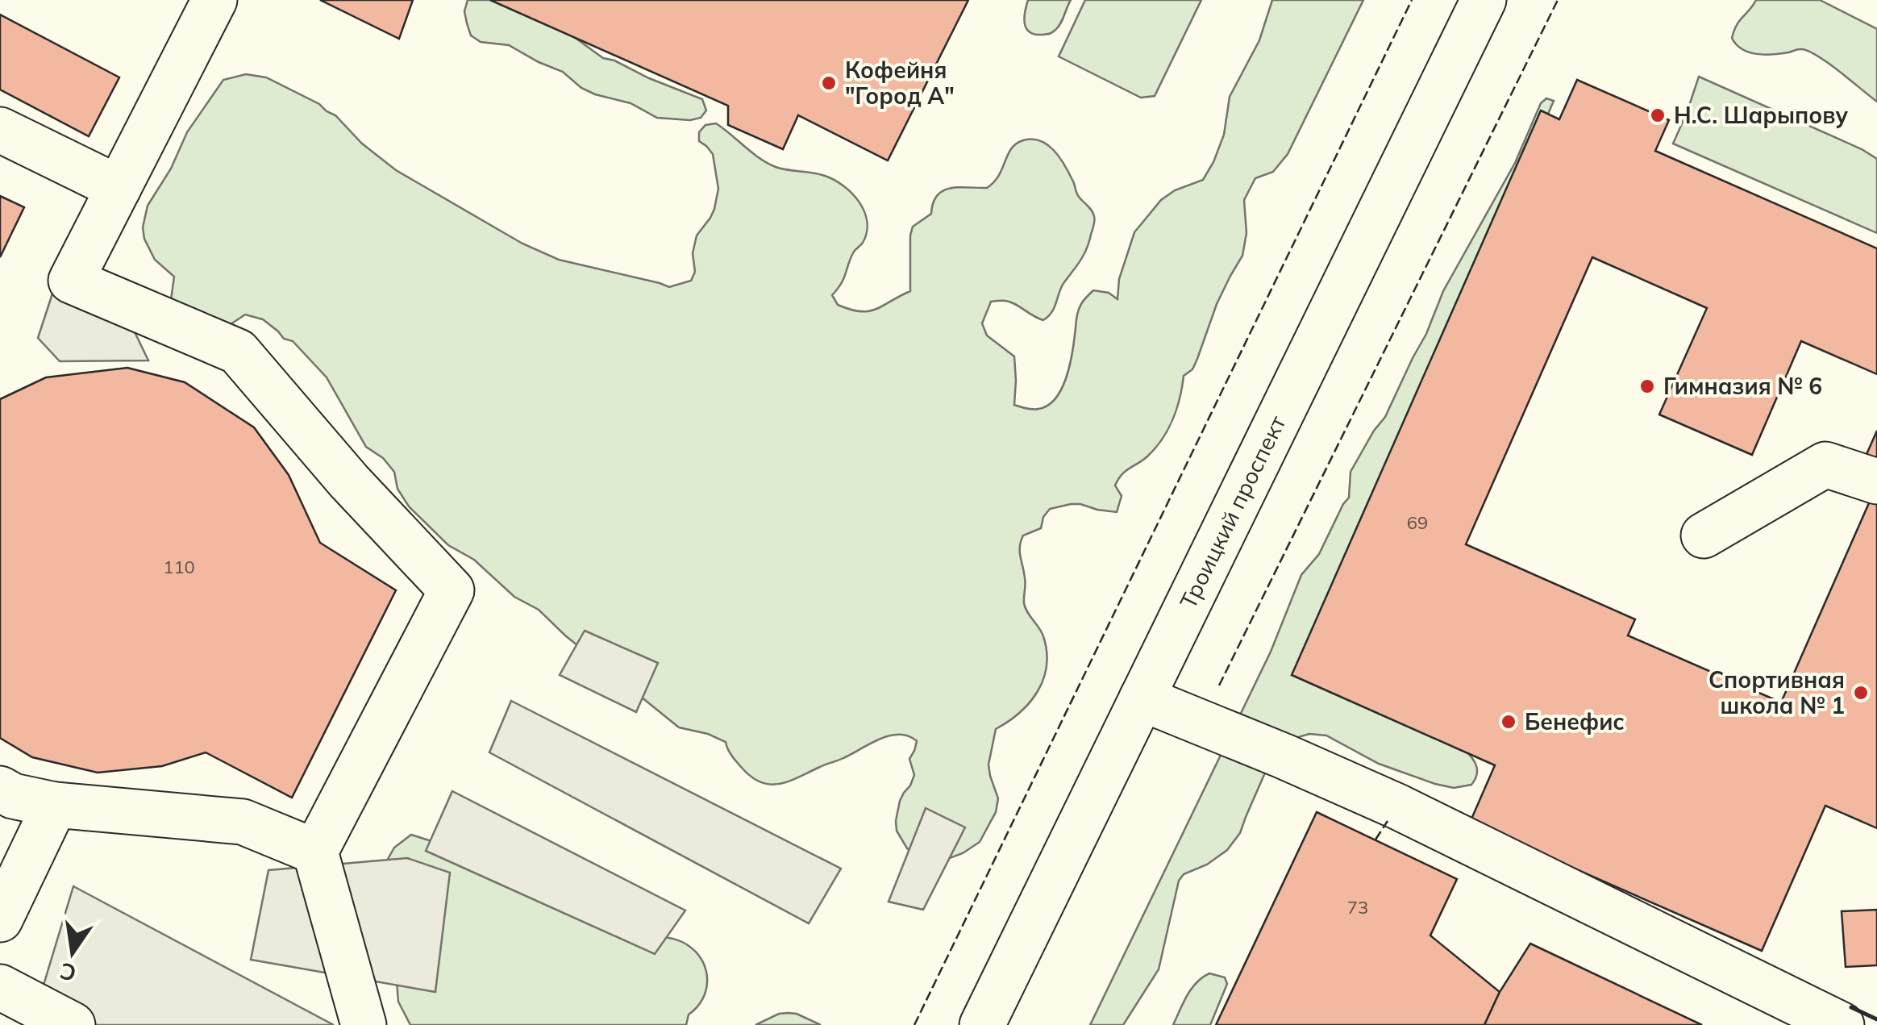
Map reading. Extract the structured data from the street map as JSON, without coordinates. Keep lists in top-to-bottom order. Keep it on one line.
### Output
{"streets":{"main road":["Троицкий проспект"]},"places":["Кофейня \"Город А\"","Н.С. Шарыпову","Гимназия № 6","Спортивная школа № 1","Бенефис"],"house_numbers":["69","110","73"],"north":"bottom"}
